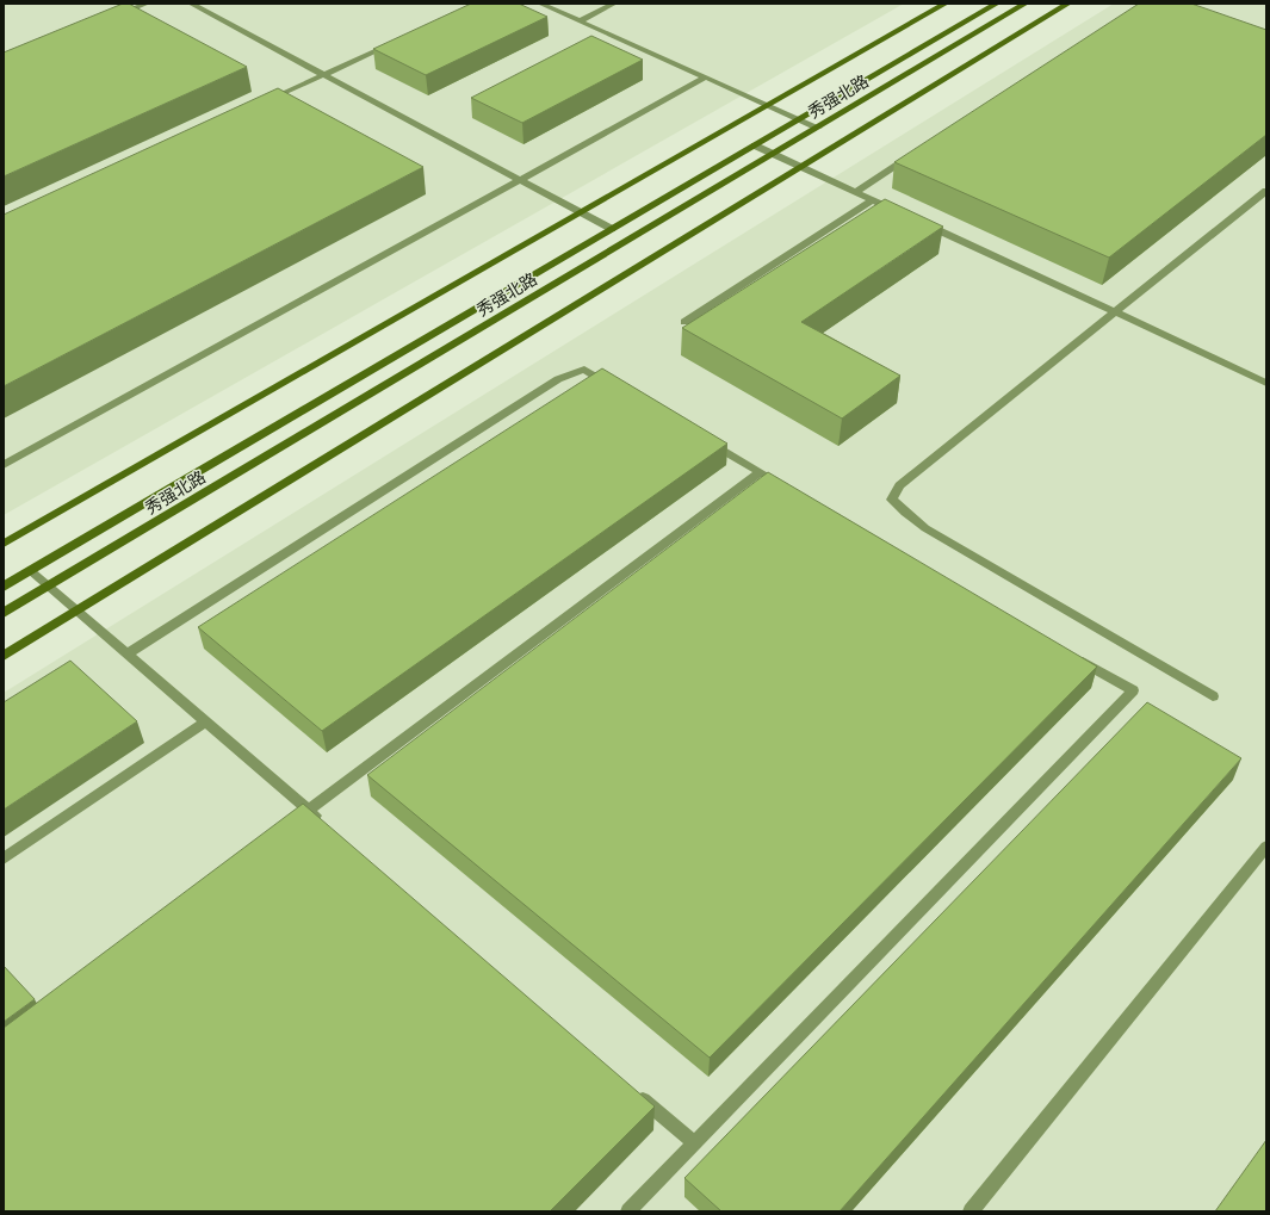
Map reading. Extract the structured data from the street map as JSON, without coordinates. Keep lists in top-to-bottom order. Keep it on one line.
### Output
{"streets":{"street":["秀强北路"]}}
